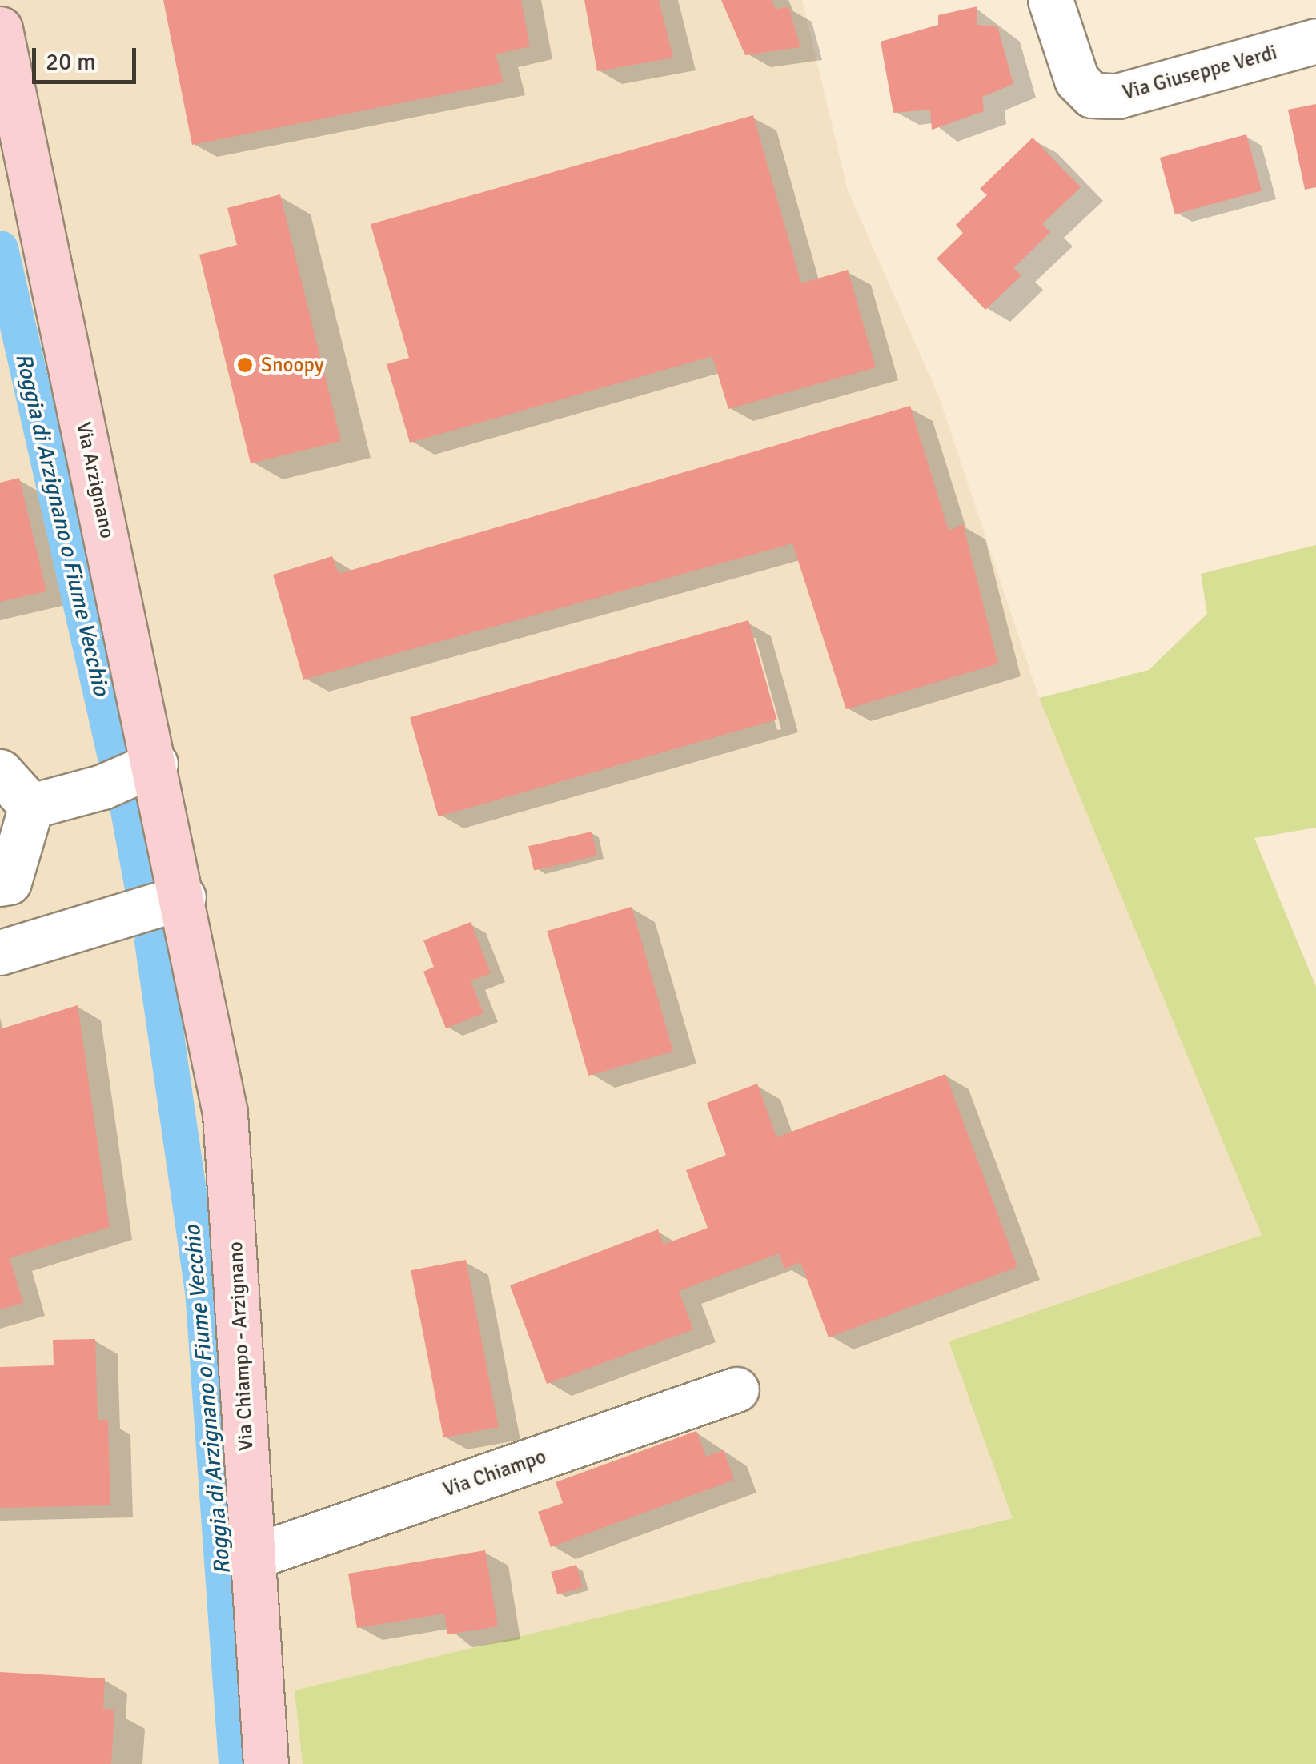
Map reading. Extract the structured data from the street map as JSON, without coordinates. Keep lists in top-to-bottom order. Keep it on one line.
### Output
{"streets":{"main road":["Via Arzignano","Via Chiampo - Arzignano"],"street":["Via Giuseppe Verdi","Via Chiampo"]},"crossings":[["Via Arzignano","Via Chiampo - Arzignano"],["Via Chiampo - Arzignano","Via Chiampo"]],"water":["Roggia di Arzignano o Fiume Vecchio"],"places":["Snoopy"],"scale_bar":"20 m"}
